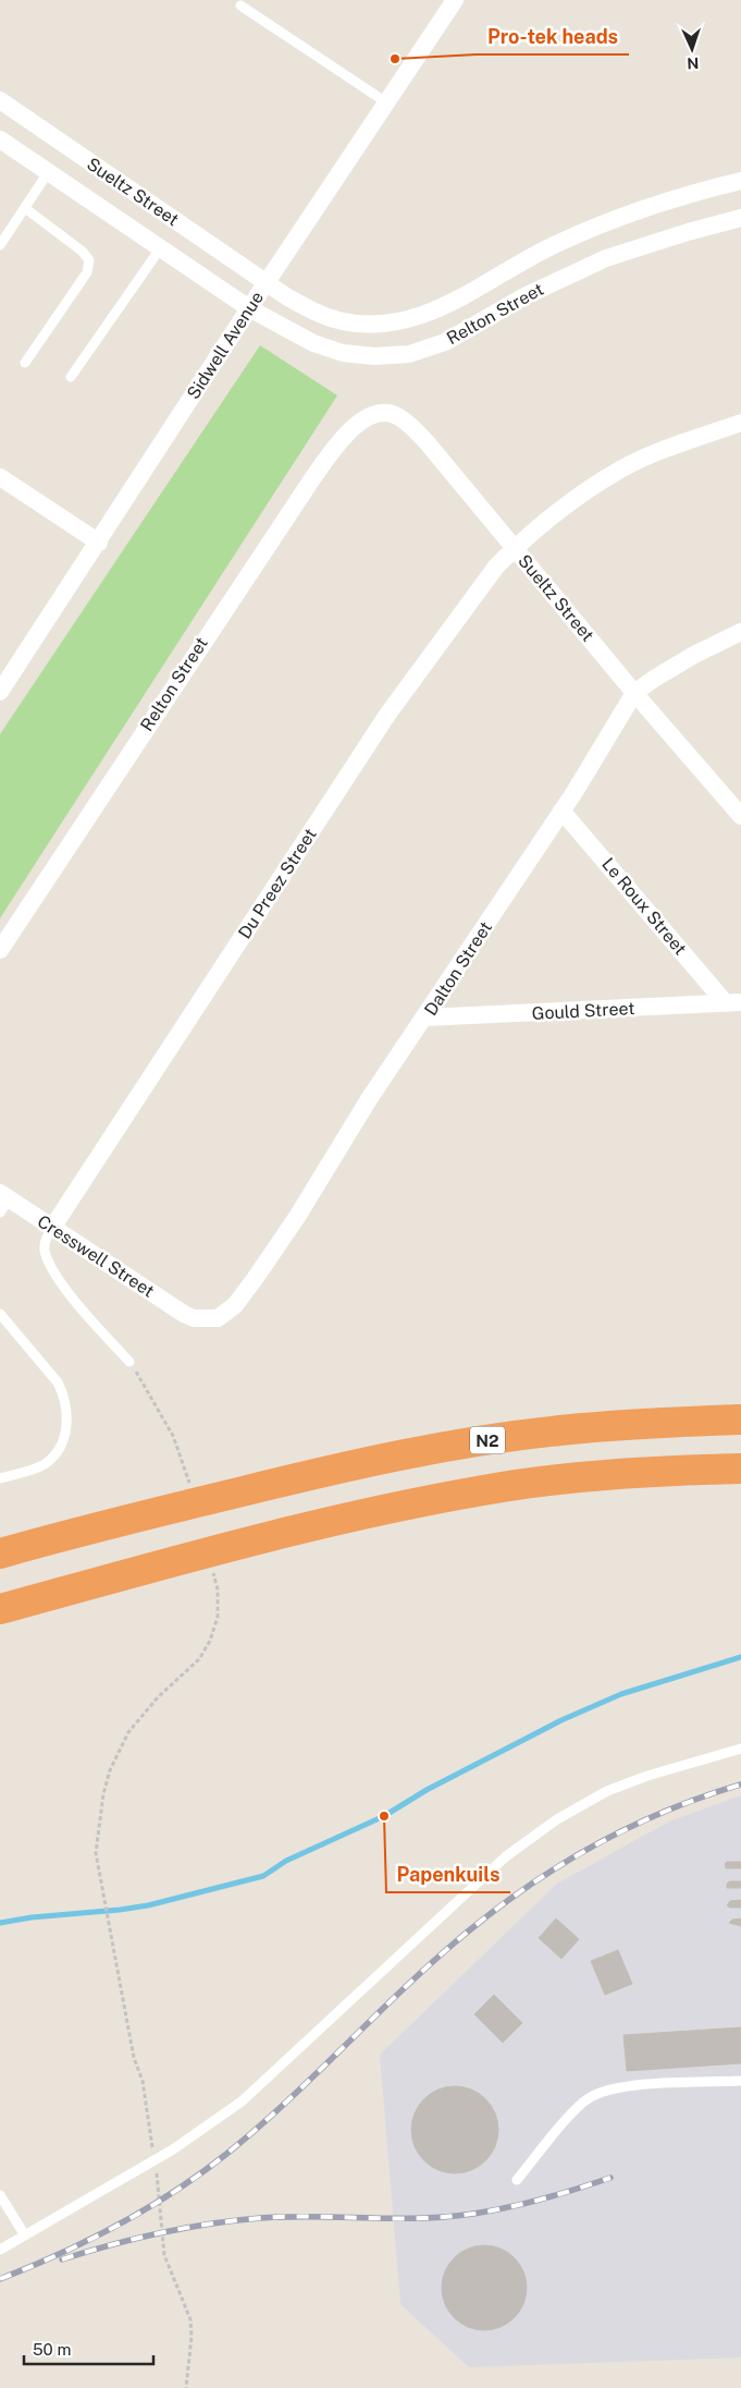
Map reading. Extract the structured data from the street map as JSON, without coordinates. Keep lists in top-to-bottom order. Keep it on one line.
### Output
{"streets":{"highway":["N2"],"street":["Sueltz Street","Relton Street","Sidwell Avenue","Du Preez Street","Le Roux Street","Dalton Street","Gould Street","Cresswell Street"]},"crossings":[["Sueltz Street","Relton Street"],["Sueltz Street","Sidwell Avenue"],["Sueltz Street","Du Preez Street"],["Sueltz Street","Dalton Street"],["Relton Street","Sidwell Avenue"],["Du Preez Street","Cresswell Street"],["Le Roux Street","Dalton Street"],["Le Roux Street","Gould Street"],["Dalton Street","Gould Street"],["Dalton Street","Cresswell Street"]],"places":["Pro-tek heads","Papenkuils"],"scale_bar":"50 m","north":"bottom"}
